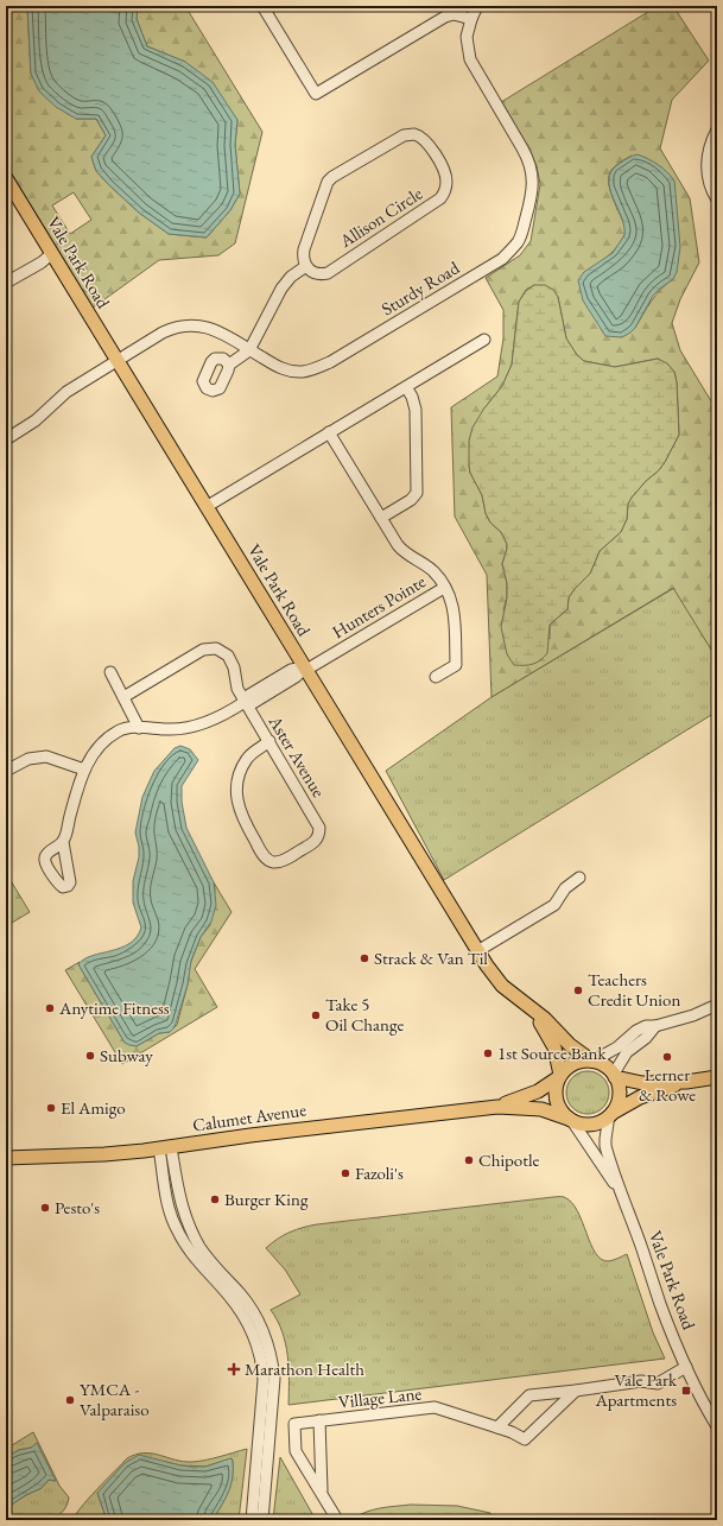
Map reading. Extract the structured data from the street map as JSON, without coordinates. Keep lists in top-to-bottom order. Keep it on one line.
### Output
{"streets":{"main road":["Vale Park Road","Calumet Avenue"],"street":["Allison Circle","Sturdy Road","Hunters Pointe","Aster Avenue","Village Lane"]},"crossings":[["Vale Park Road","Sturdy Road"],["Vale Park Road","Hunters Pointe"],["Vale Park Road","Calumet Avenue"],["Hunters Pointe","Aster Avenue"]],"places":{"other":["Strack & Van Til","Teachers Credit Union","Anytime Fitness","Take 5 Oil Change","1st Source Bank","Subway","Lerner & Rowe","El Amigo","Chipotle","Fazoli's","Burger King","Pesto's","YMCA - Valparaiso"],"health":["Marathon Health"],"transit":["Vale Park Apartments"]}}
